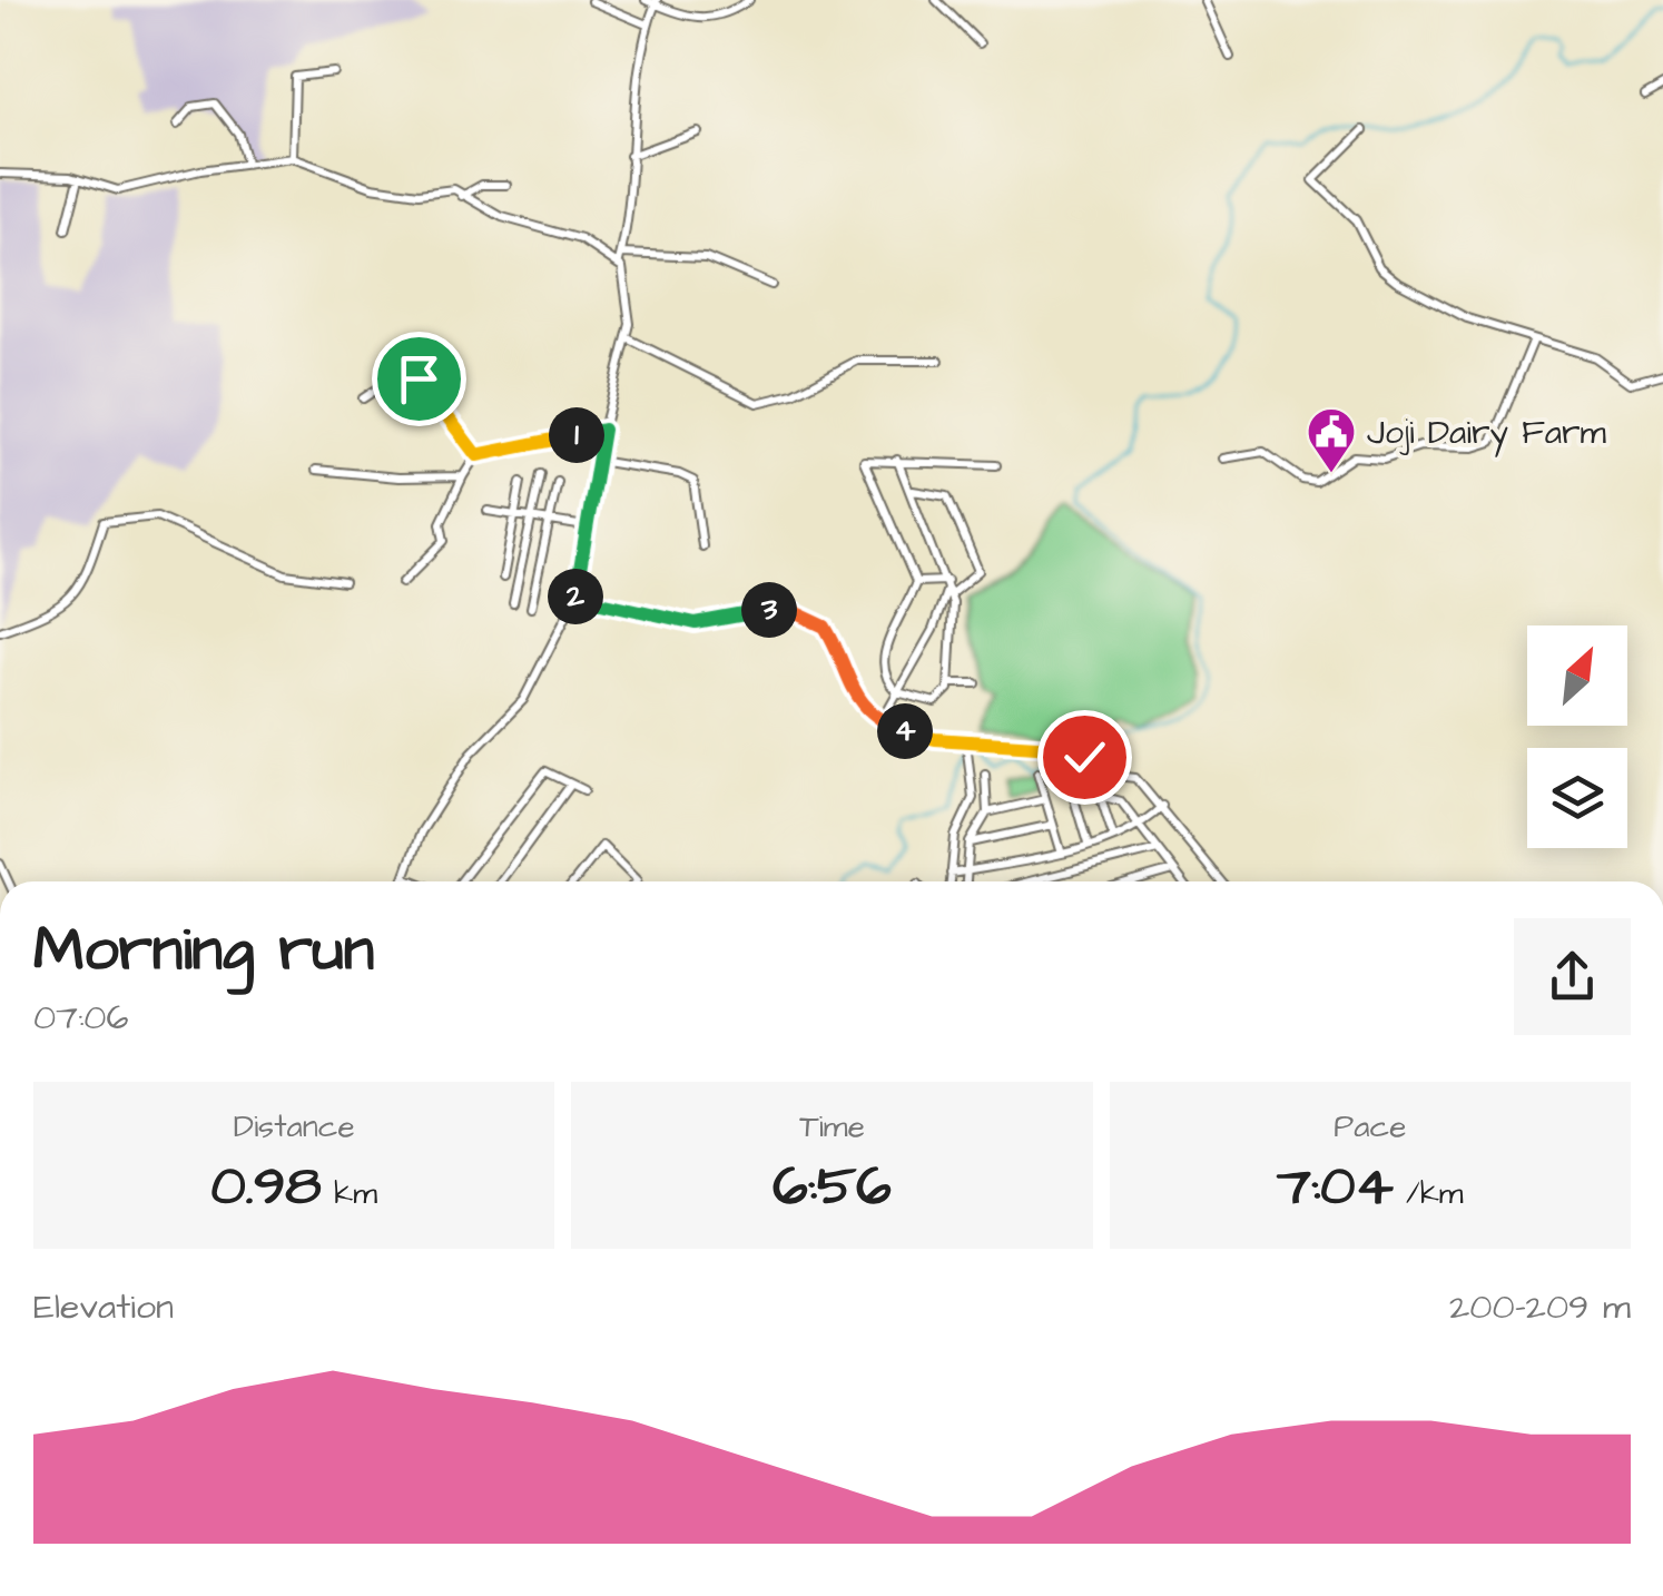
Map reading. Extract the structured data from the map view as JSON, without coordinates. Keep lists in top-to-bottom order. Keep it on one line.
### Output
{"places":{"public building":["Joji Dairy Farm"]},"north":"top right","page":{"pins":["1","2","3","4"],"heading":["Morning run","07:06"],"stats":[["Distance","0.98 km"],["Time","6:56"],["Pace","7:04 /km"]],"chart":["Elevation","200–209 m"]}}
